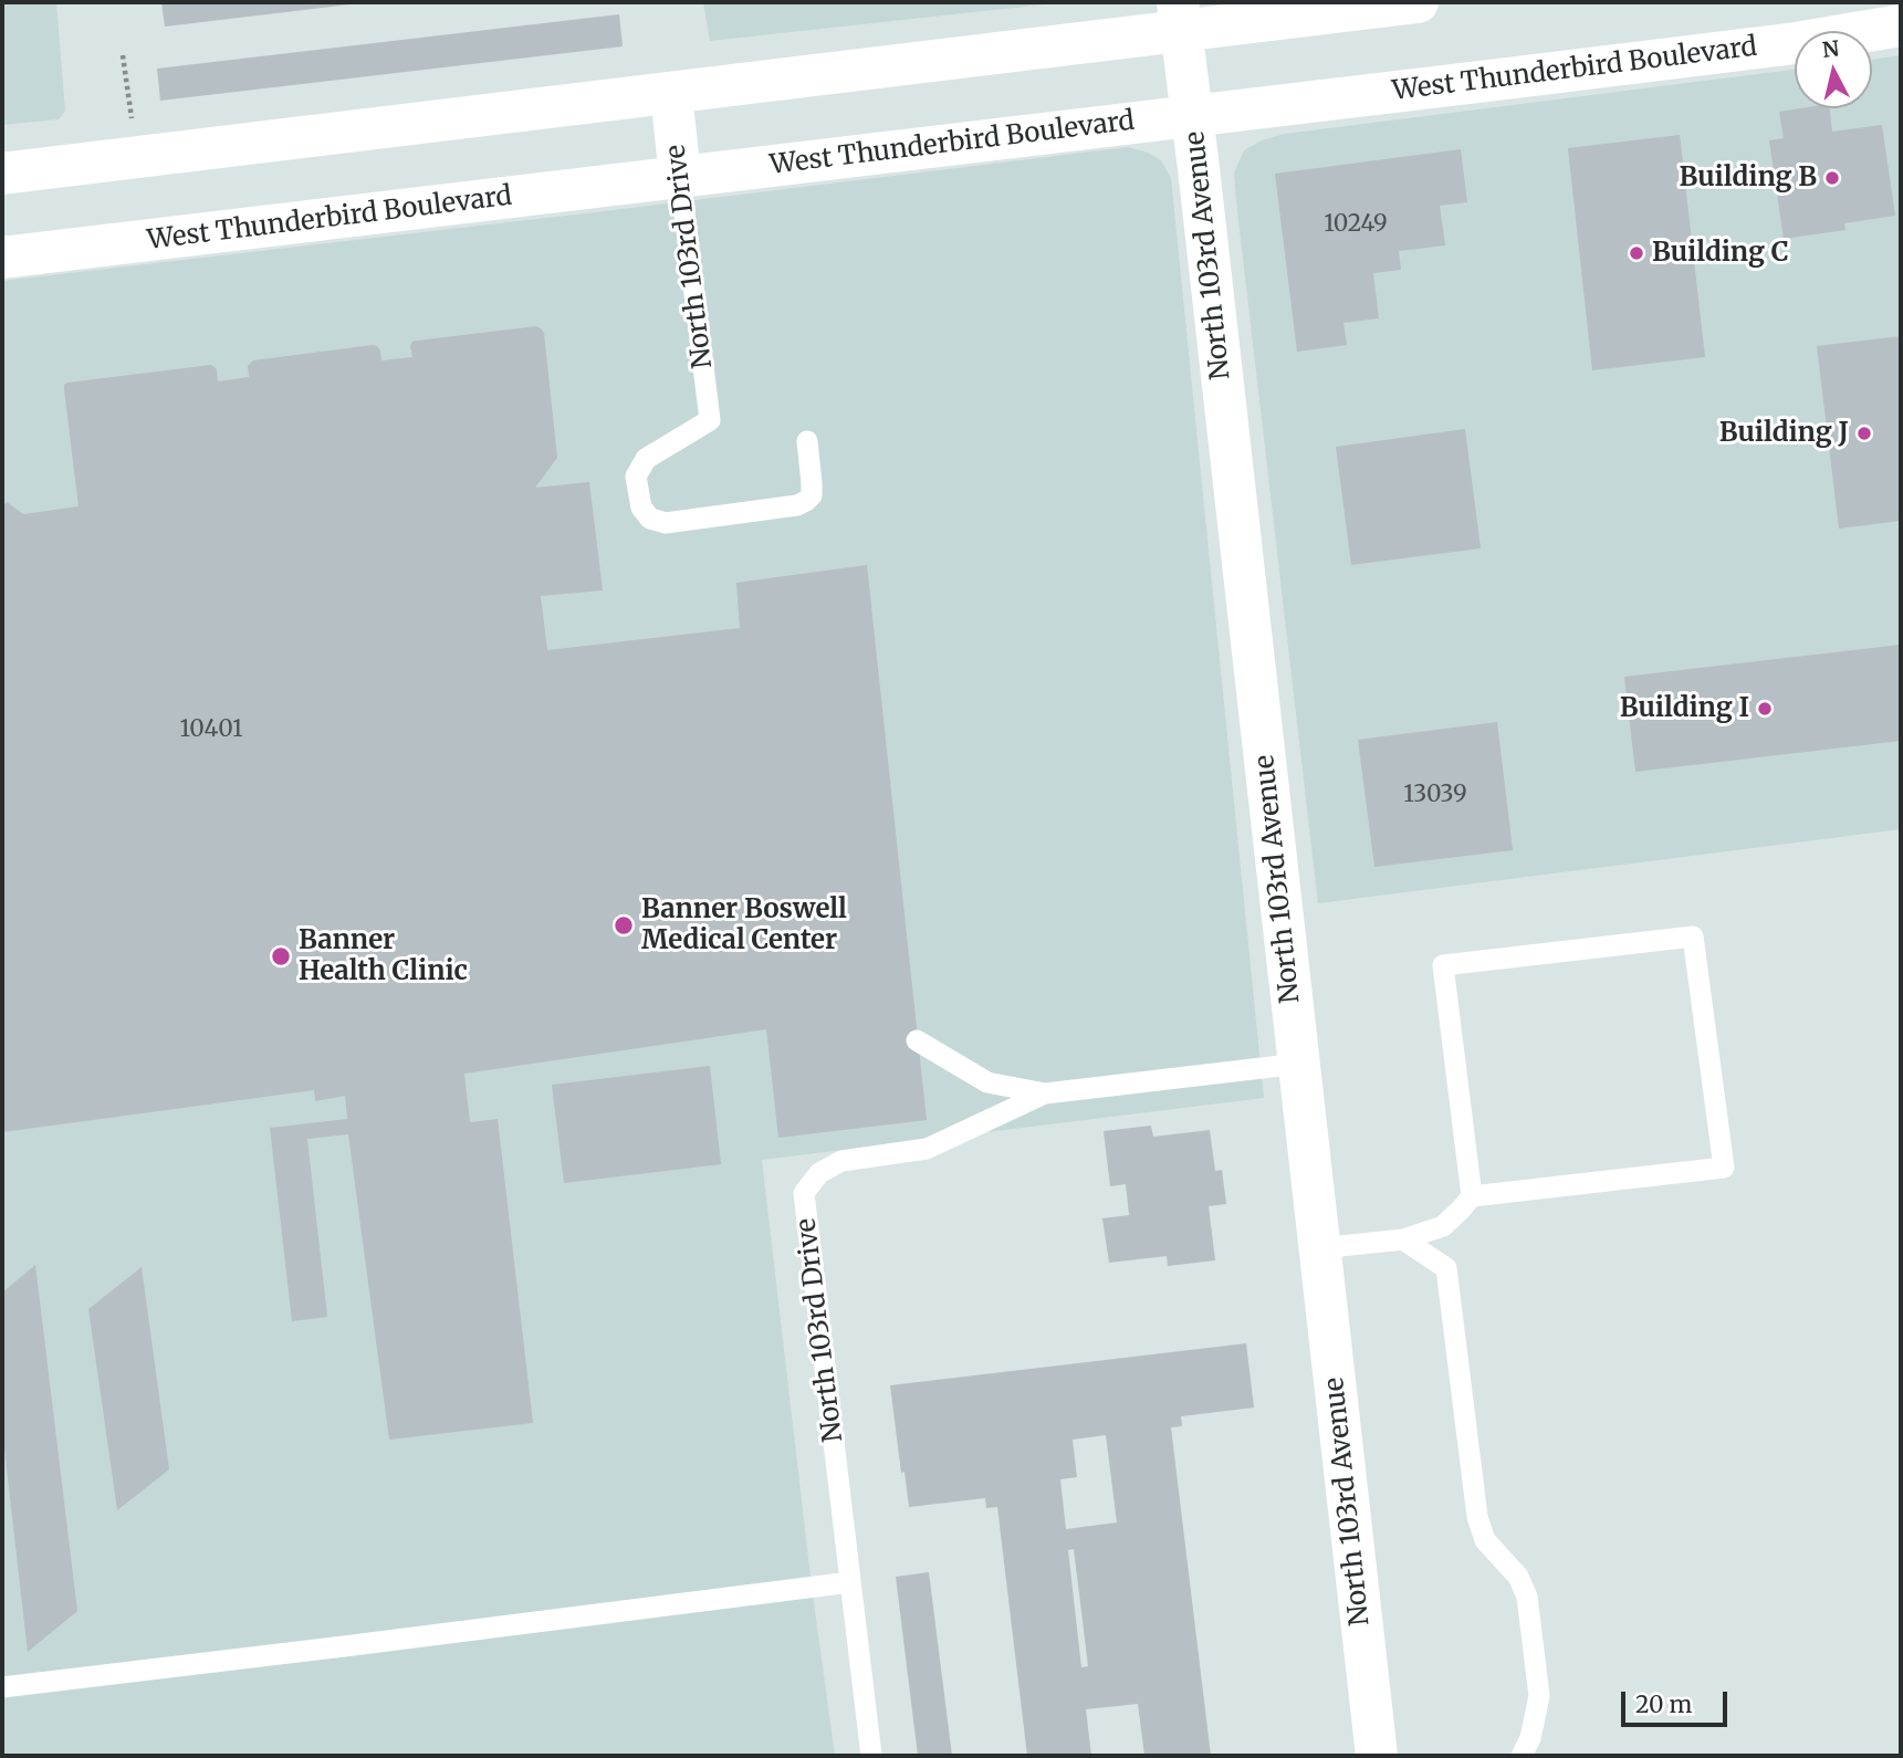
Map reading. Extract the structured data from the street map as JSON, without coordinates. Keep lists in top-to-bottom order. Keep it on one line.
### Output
{"streets":{"street":["West Thunderbird Boulevard","North 103rd Avenue","North 103rd Drive"]},"crossings":[["West Thunderbird Boulevard","North 103rd Avenue"],["West Thunderbird Boulevard","North 103rd Drive"],["North 103rd Avenue","North 103rd Drive"]],"places":["Building B","Building C","Building J","Building I","Banner Boswell Medical Center","Banner Health Clinic"],"house_numbers":["10249","10401","13039"],"scale_bar":"20 m","north":"top"}
